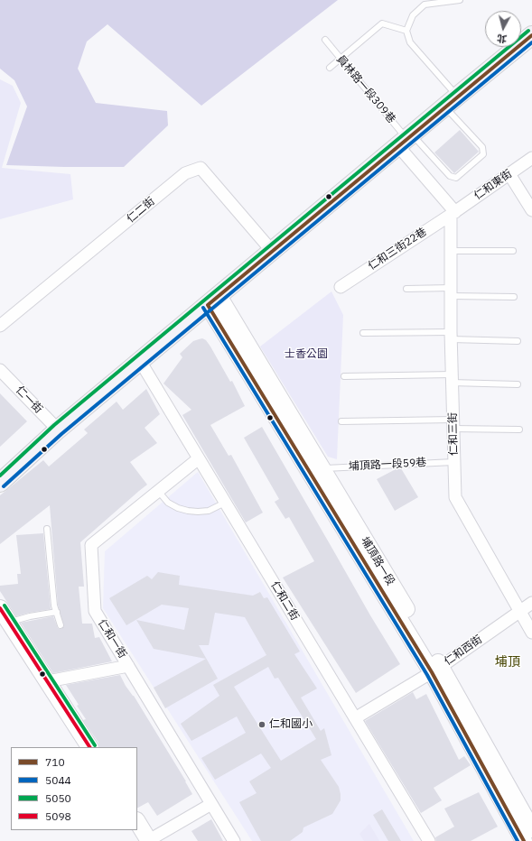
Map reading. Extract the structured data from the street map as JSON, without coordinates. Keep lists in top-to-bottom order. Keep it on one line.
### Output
{"streets":{"street":["仁和東街","仁二街","仁和三街22巷","仁一街","仁和三街","埔頂路一段","仁和二街","仁和一街","仁和西街"],"lane":["員林路一段309巷","埔頂路一段59巷"]},"crossings":[["仁和東街","仁和三街22巷"],["仁和東街","仁和三街"],["仁和三街22巷","仁和三街"],["仁和三街","埔頂路一段59巷"],["仁和三街","仁和西街"],["埔頂路一段59巷","埔頂路一段"],["埔頂路一段","仁和西街"],["仁和二街","仁和一街"],["仁和二街","仁和西街"]],"districts":["埔頂"],"parks":["士香公園"],"places":["仁和國小"],"lines":["transit line 5050","transit line 710","transit line 5044","transit line 5098"],"legend":["710","5044","5050","5098"],"north":"bottom"}
